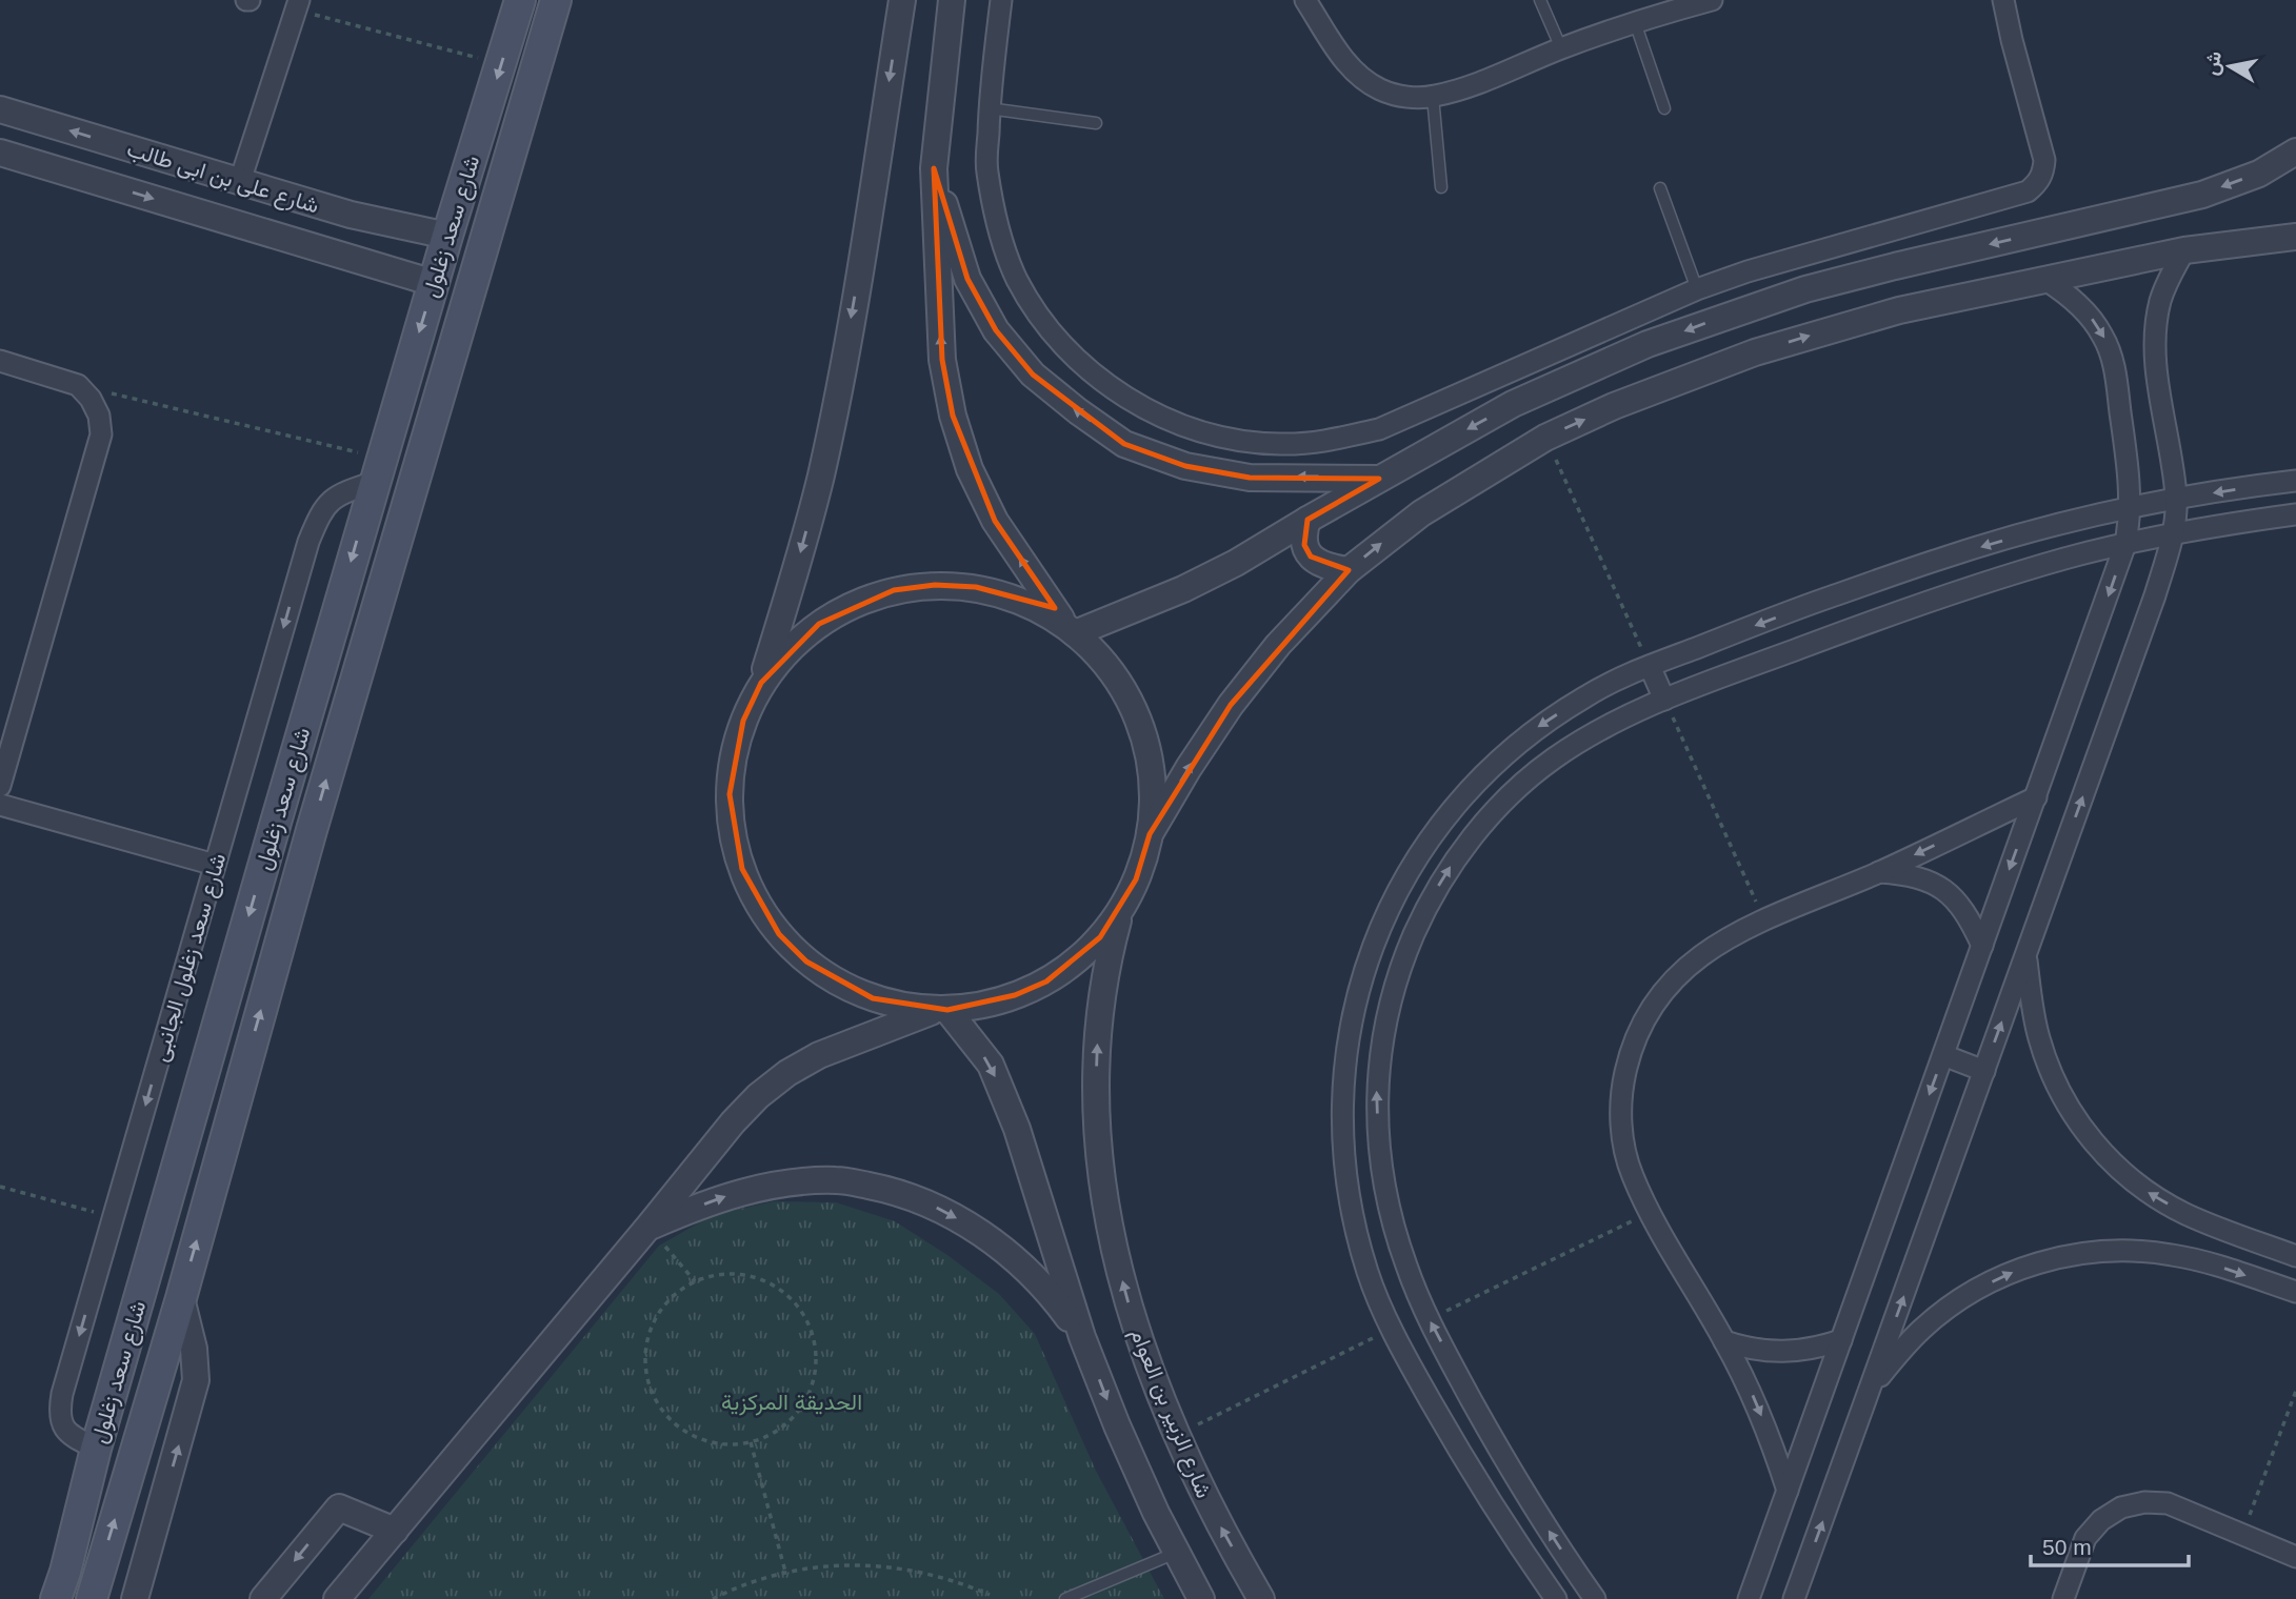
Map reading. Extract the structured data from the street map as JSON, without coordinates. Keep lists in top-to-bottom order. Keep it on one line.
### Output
{"streets":{"main road":["شارع سعد زغلول"],"street":["شارع على بن ابى طالب","شارع سعد زغلول الجانبى","شارع الزبير بن العوام"]},"crossings":[["شارع على بن ابى طالب","شارع سعد زغلول"],["شارع سعد زغلول","شارع سعد زغلول الجانبى"]],"one_way":["شارع سعد زغلول الجانبى"],"parks":["الحديقة المركزية"],"scale_bar":"50 m","north":"left"}
